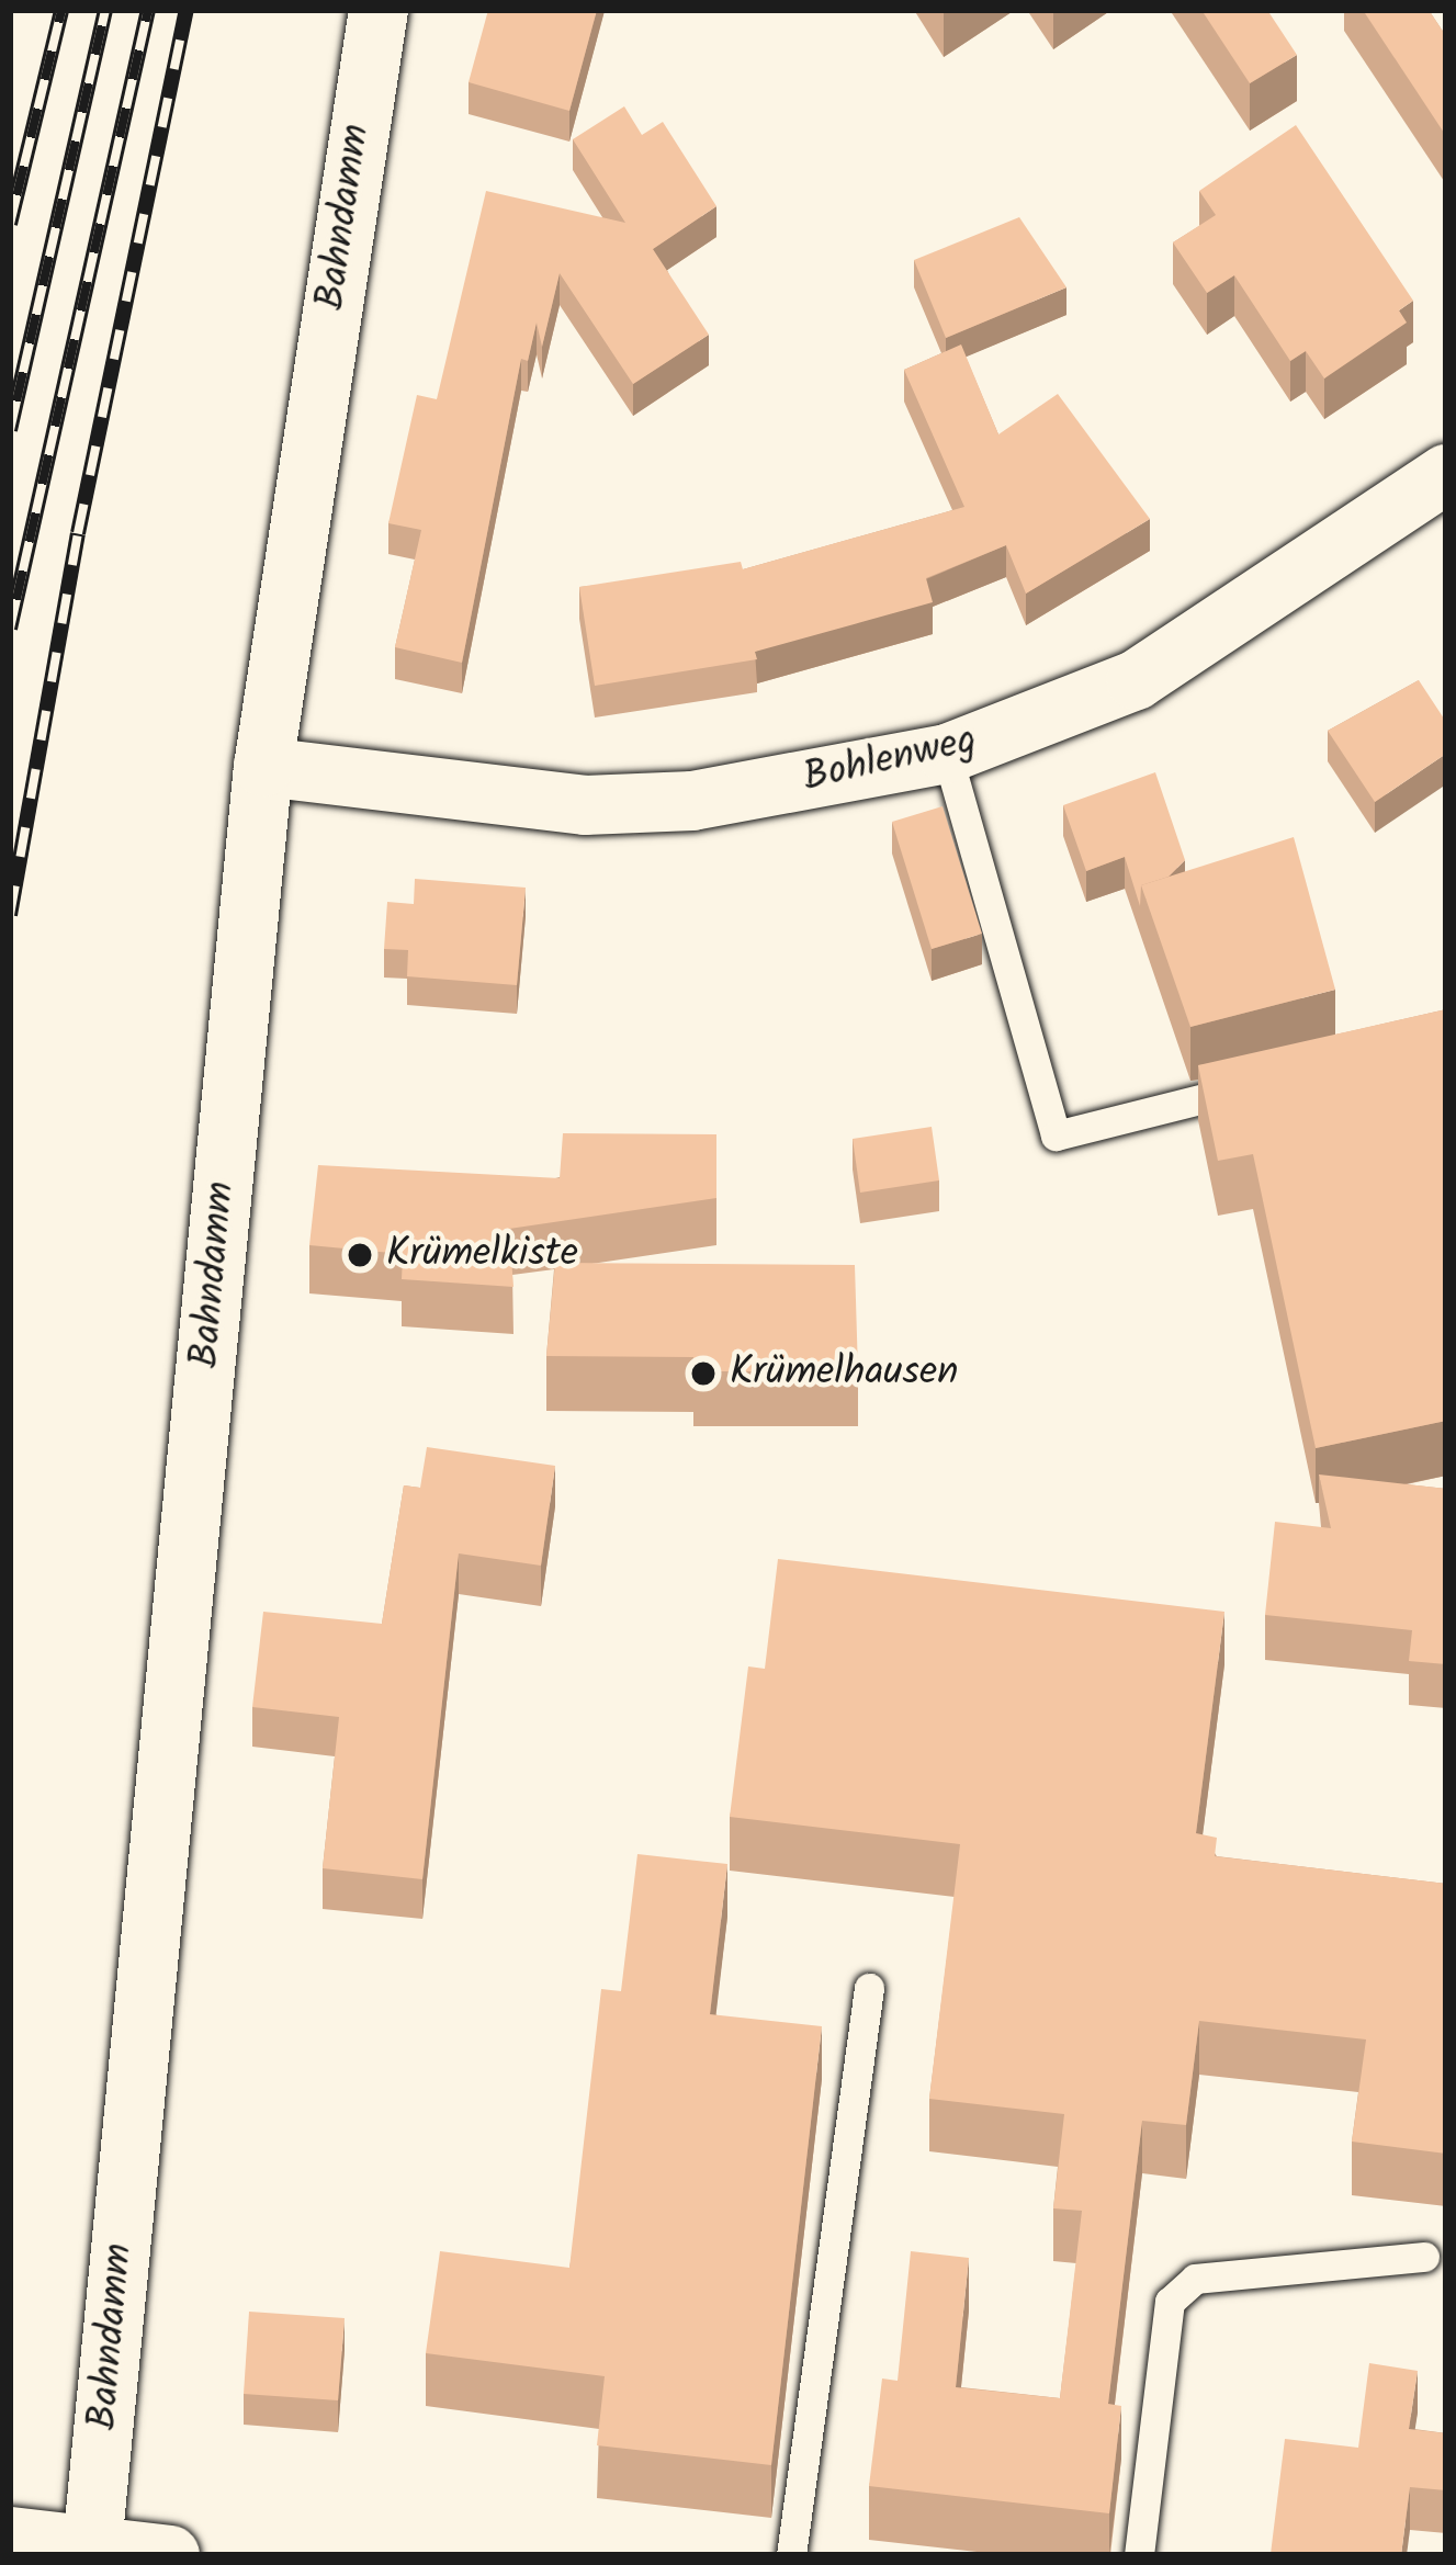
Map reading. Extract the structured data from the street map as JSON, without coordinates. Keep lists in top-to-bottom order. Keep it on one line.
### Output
{"streets":{"street":["Bahndamm","Bohlenweg"]},"crossings":[["Bahndamm","Bohlenweg"]],"places":["Krümelkiste","Krümelhausen"]}
